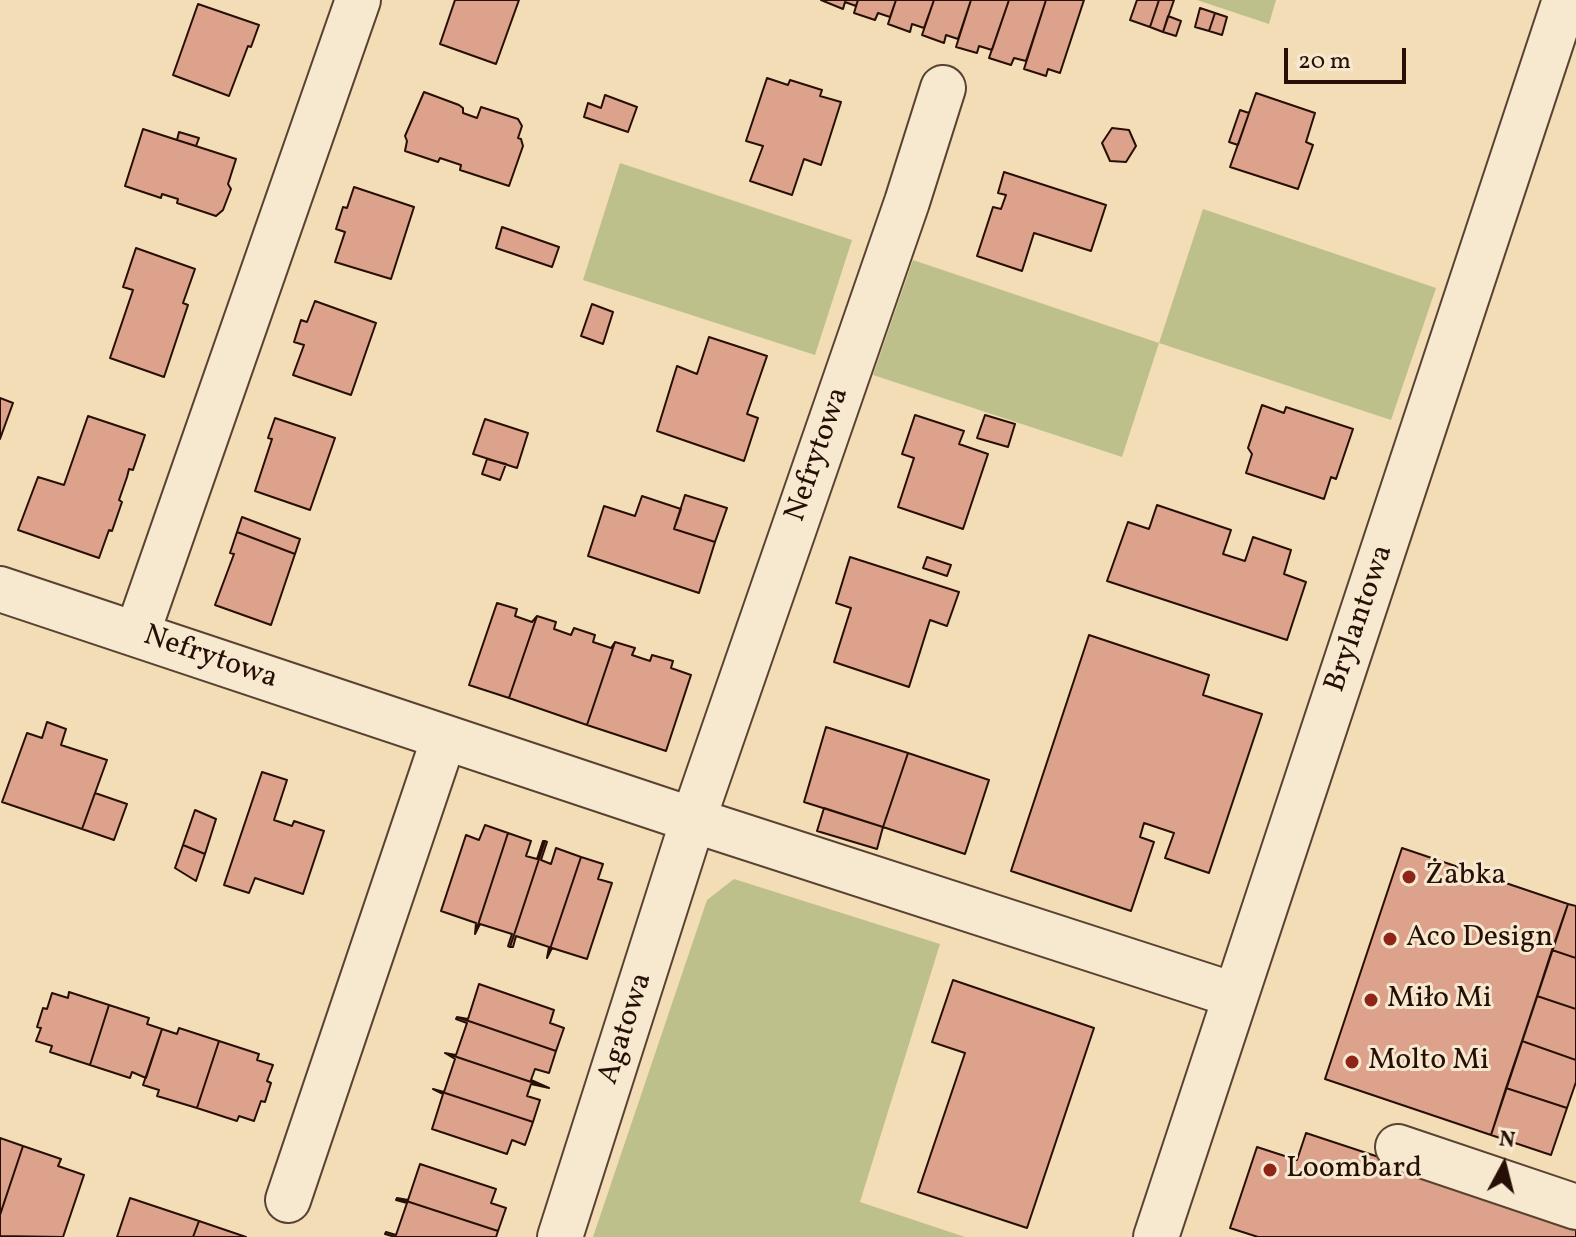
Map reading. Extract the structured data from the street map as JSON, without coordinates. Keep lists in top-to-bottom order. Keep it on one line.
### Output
{"streets":{"street":["Nefrytowa","Brylantowa","Agatowa"]},"crossings":[["Nefrytowa","Brylantowa"],["Nefrytowa","Agatowa"]],"places":["Żabka","Aco Design","Miło Mi","Molto Mi","Loombard"],"scale_bar":"20 m","north":"top"}
